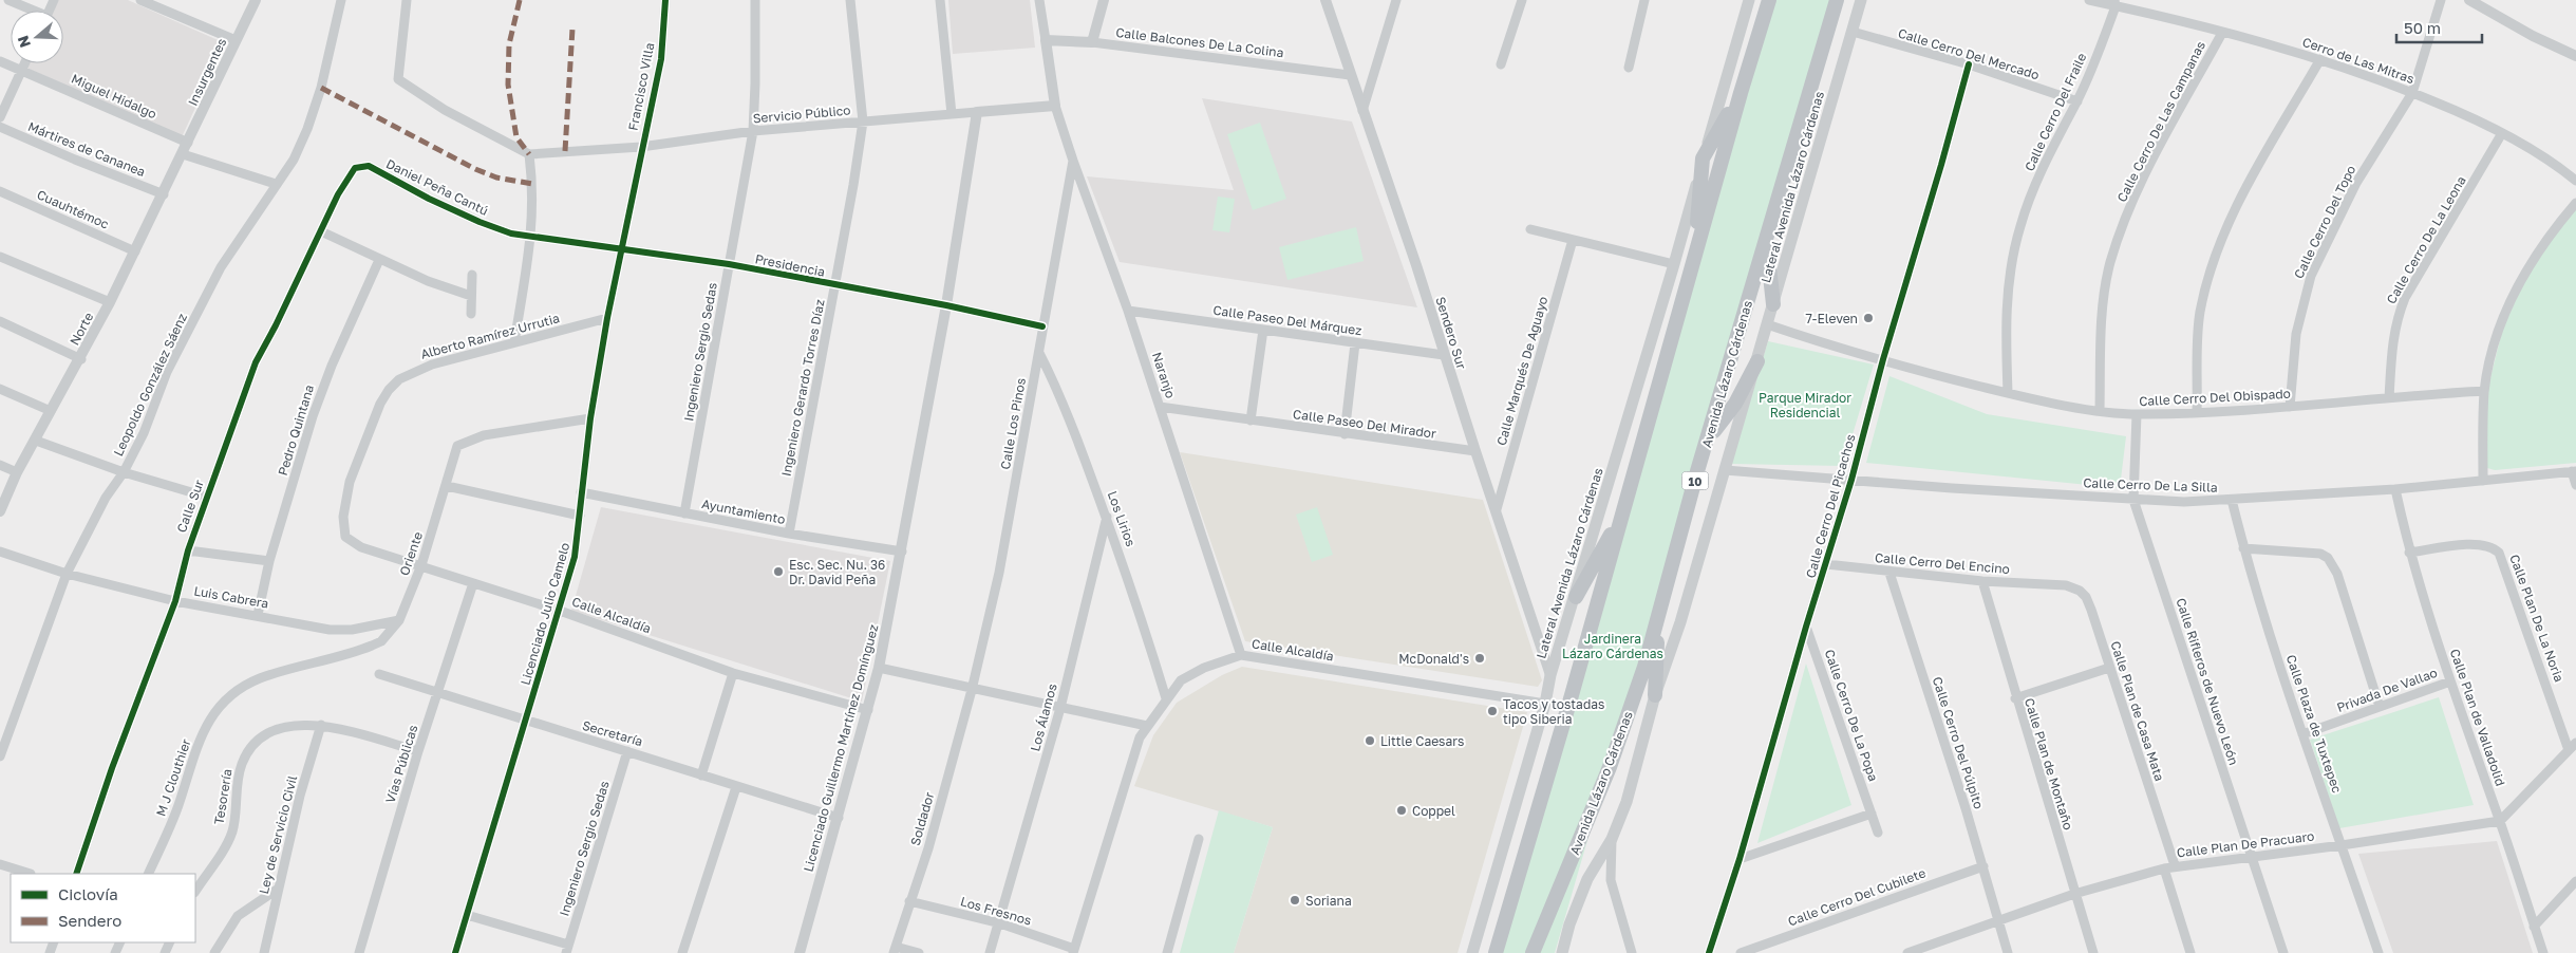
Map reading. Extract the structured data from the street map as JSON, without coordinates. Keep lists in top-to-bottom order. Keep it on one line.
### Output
{"streets":{"highway":["Avenida Lázaro Cárdenas","10"],"main road":["Lateral Avenida Lázaro Cárdenas"],"street":["Calle Balcones De La Colina","Calle Cerro Del Mercado","Cerro de Las Mitras","Insurgentes","Francisco Villa","Miguel Hidalgo","Calle Cerro Del Fraile","Servicio Público","Calle Cerro De Las Campanas","Mártires de Cananea","Daniel Peña Cantú","Cuauhtémoc","Calle Cerro Del Topo","Calle Cerro De La Leona","Presidencia","Calle Paseo Del Márquez","Norte","Sendero Sur","Alberto Ramírez Urrutia","Ingeniero Sergio Sedas","Calle Marqués De Aguayo","Naranjo","Leopoldo González Sáenz","Ingeniero Gerardo Torres Díaz","Calle Cerro Del Obispado","Calle Los Pinos","Calle Paseo Del Mirador","Pedro Quintana","Calle Cerro De La Silla","Calle Sur","Calle Cerro Del Picachos","Ayuntamiento","Los Lirios","Oriente","Calle Cerro Del Encino","Luis Cabrera","Licenciado Julio Camelo","Calle Alcaldía","Calle Plan De La Noria","Calle Rifleros de Nuevo León","Privada De Vallao","Calle Plan de Casa Mata","Calle Cerro De La Popa","Los Álamos","Calle Plan de Valladolid","Calle Plaza de Tuxtepec","Secretaría","Calle Cerro Del Púlpito","Licenciado Guillermo Martínez Domínguez","Vías Públicas","Calle Plan de Montaño","M J Clouthier","Tesorería","Soldador","Ley de Servicio Civil","Calle Plan De Pracuaro","Calle Cerro Del Cubilete","Los Fresnos"]},"crossings":[["Calle Balcones De La Colina","Sendero Sur"],["Calle Cerro Del Mercado","Calle Cerro Del Fraile"],["Calle Cerro Del Mercado","Lateral Avenida Lázaro Cárdenas"],["Calle Cerro Del Mercado","Calle Cerro Del Picachos"],["Cerro de Las Mitras","Calle Cerro Del Fraile"],["Cerro de Las Mitras","Calle Cerro De Las Campanas"],["Cerro de Las Mitras","Calle Cerro Del Topo"],["Cerro de Las Mitras","Calle Cerro De La Leona"],["Insurgentes","Miguel Hidalgo"],["Insurgentes","Norte"],["Francisco Villa","Servicio Público"],["Francisco Villa","Licenciado Julio Camelo"],["Calle Cerro Del Fraile","Calle Cerro Del Obispado"],["Servicio Público","Ingeniero Sergio Sedas"],["Servicio Público","Naranjo"],["Servicio Público","Ingeniero Gerardo Torres Díaz"],["Servicio Público","Licenciado Julio Camelo"],["Servicio Público","Licenciado Guillermo Martínez Domínguez"],["Calle Cerro De Las Campanas","Calle Cerro Del Obispado"],["Mártires de Cananea","Norte"],["Daniel Peña Cantú","Presidencia"],["Daniel Peña Cantú","Calle Sur"],["Lateral Avenida Lázaro Cárdenas","Sendero Sur"],["Lateral Avenida Lázaro Cárdenas","Calle Cerro Del Obispado"],["Lateral Avenida Lázaro Cárdenas","Calle Cerro De La Silla"],["Lateral Avenida Lázaro Cárdenas","Calle Alcaldía"],["Cuauhtémoc","Norte"],["Calle Cerro Del Topo","Calle Cerro Del Obispado"],["Calle Cerro De La Leona","Calle Cerro Del Obispado"],["Presidencia","Ingeniero Sergio Sedas"],["Presidencia","Ingeniero Gerardo Torres Díaz"],["Presidencia","Calle Los Pinos"],["Presidencia","Licenciado Julio Camelo"],["Presidencia","Licenciado Guillermo Martínez Domínguez"],["Calle Paseo Del Márquez","Sendero Sur"],["Calle Paseo Del Márquez","Naranjo"],["Sendero Sur","Calle Marqués De Aguayo"],["Sendero Sur","Calle Paseo Del Mirador"],["Alberto Ramírez Urrutia","Licenciado Julio Camelo"],["Alberto Ramírez Urrutia","Calle Alcaldía"],["Ingeniero Sergio Sedas","Ayuntamiento"],["Ingeniero Sergio Sedas","Secretaría"],["Naranjo","Calle Los Pinos"],["Naranjo","Calle Paseo Del Mirador"],["Naranjo","Calle Alcaldía"],["Leopoldo González Sáenz","Luis Cabrera"],["Ingeniero Gerardo Torres Díaz","Ayuntamiento"],["Calle Cerro Del Obispado","Calle Cerro Del Picachos"],["Calle Cerro Del Obispado","Calle Rifleros de Nuevo León"],["Calle Los Pinos","Los Lirios"],["Calle Los Pinos","Soldador"],["Pedro Quintana","Luis Cabrera"],["Calle Cerro De La Silla","Calle Cerro Del Picachos"],["Calle Cerro De La Silla","Calle Rifleros de Nuevo León"],["Calle Cerro De La Silla","Calle Plan de Valladolid"],["Calle Cerro De La Silla","Calle Plaza de Tuxtepec"],["Calle Sur","Luis Cabrera"],["Calle Cerro Del Picachos","Calle Cerro Del Encino"],["Calle Cerro Del Picachos","Calle Cerro De La Popa"],["Ayuntamiento","Licenciado Julio Camelo"],["Ayuntamiento","Licenciado Guillermo Martínez Domínguez"],["Los Lirios","Calle Alcaldía"],["Los Lirios","Los Álamos"],["Oriente","Luis Cabrera"],["Oriente","Licenciado Julio Camelo"],["Oriente","Calle Alcaldía"],["Oriente","M J Clouthier"],["Calle Cerro Del Encino","Calle Plan de Casa Mata"],["Calle Cerro Del Encino","Calle Cerro Del Púlpito"],["Calle Cerro Del Encino","Calle Plan de Montaño"],["Licenciado Julio Camelo","Calle Alcaldía"],["Licenciado Julio Camelo","Secretaría"],["Calle Alcaldía","Licenciado Guillermo Martínez Domínguez"],["Calle Alcaldía","Vías Públicas"],["Calle Plan De La Noria","Calle Plan de Valladolid"],["Calle Rifleros de Nuevo León","Calle Plan De Pracuaro"],["Privada De Vallao","Calle Plan de Valladolid"],["Privada De Vallao","Calle Plaza de Tuxtepec"],["Calle Plan de Casa Mata","Calle Plan De Pracuaro"],["Los Álamos","Los Fresnos"],["Calle Plan de Valladolid","Calle Plan De Pracuaro"],["Calle Plaza de Tuxtepec","Calle Plan De Pracuaro"],["Secretaría","Licenciado Guillermo Martínez Domínguez"],["Secretaría","Vías Públicas"],["Calle Cerro Del Púlpito","Calle Plan De Pracuaro"],["Calle Cerro Del Púlpito","Calle Cerro Del Cubilete"],["Vías Públicas","Tesorería"],["Calle Plan de Montaño","Calle Plan De Pracuaro"],["Tesorería","Ley de Servicio Civil"],["Soldador","Los Fresnos"]],"parks":["Parque Mirador Residencial","Jardinera Lázaro Cárdenas"],"places":["7-Eleven","Esc. Sec. Nu. 36 Dr. David Peña","McDonald's","Tacos y tostadas tipo Siberia","Little Caesars","Coppel","Soriana"],"legend":["Ciclovía","Sendero"],"scale_bar":"50 m","north":"left"}
